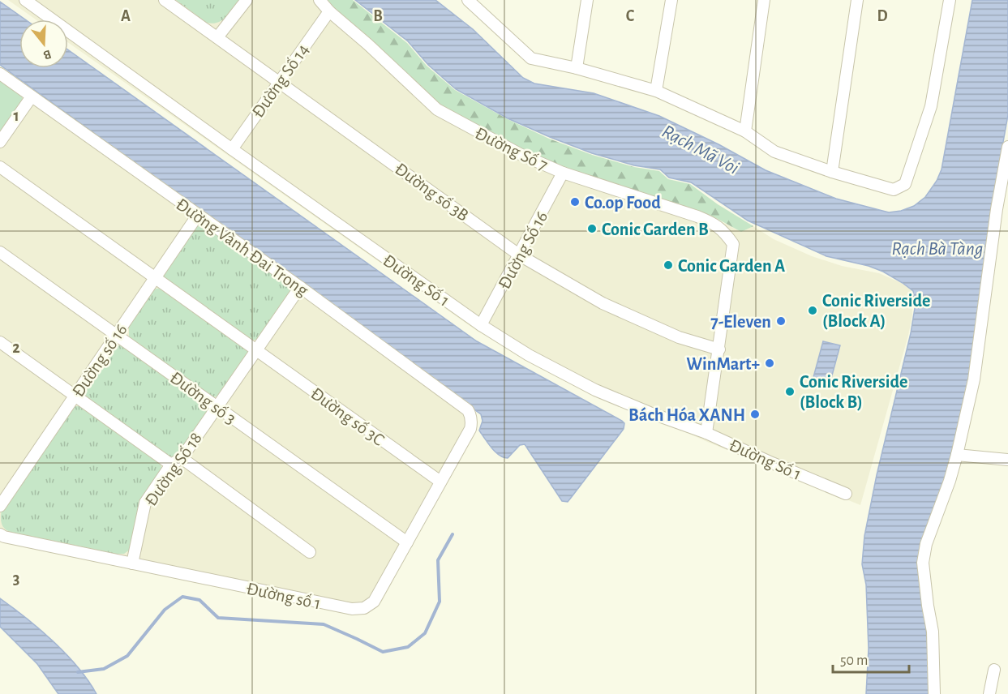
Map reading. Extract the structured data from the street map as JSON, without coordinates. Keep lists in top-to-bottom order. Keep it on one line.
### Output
{"streets":{"street":["Đường Số 14","Đường Số 7","Đường số 3B","Đường Vành Đai Trong","Đường Số 16","Đường Số 1","Đường số 16","Đường số 3","Đường số 3C","Đường Số 18","Đường số 1"]},"crossings":[["Đường Số 14","Đường Số 7"],["Đường Số 14","Đường số 3B"],["Đường Số 14","Đường Số 1"],["Đường Số 7","Đường số 3B"],["Đường Số 7","Đường Số 16"],["Đường số 3B","Đường Số 16"],["Đường Vành Đai Trong","Đường số 16"],["Đường Vành Đai Trong","Đường Số 18"],["Đường Vành Đai Trong","Đường số 1"],["Đường Số 16","Đường Số 1"],["Đường số 16","Đường số 3"],["Đường số 3","Đường Số 18"],["Đường số 3","Đường số 1"],["Đường số 3C","Đường Số 18"],["Đường số 3C","Đường số 1"],["Đường Số 18","Đường số 1"]],"water":["Rạch Mã Voi","Rạch Bà Tàng"],"places":["Co.op Food","Conic Garden B","Conic Garden A","Conic Riverside (Block A)","7-Eleven","WinMart+","Conic Riverside (Block B)","Bách Hóa XANH"],"scale_bar":"50 m","north":"bottom","grid":{"columns":["A","B","C","D"],"rows":["1","2","3"]}}
